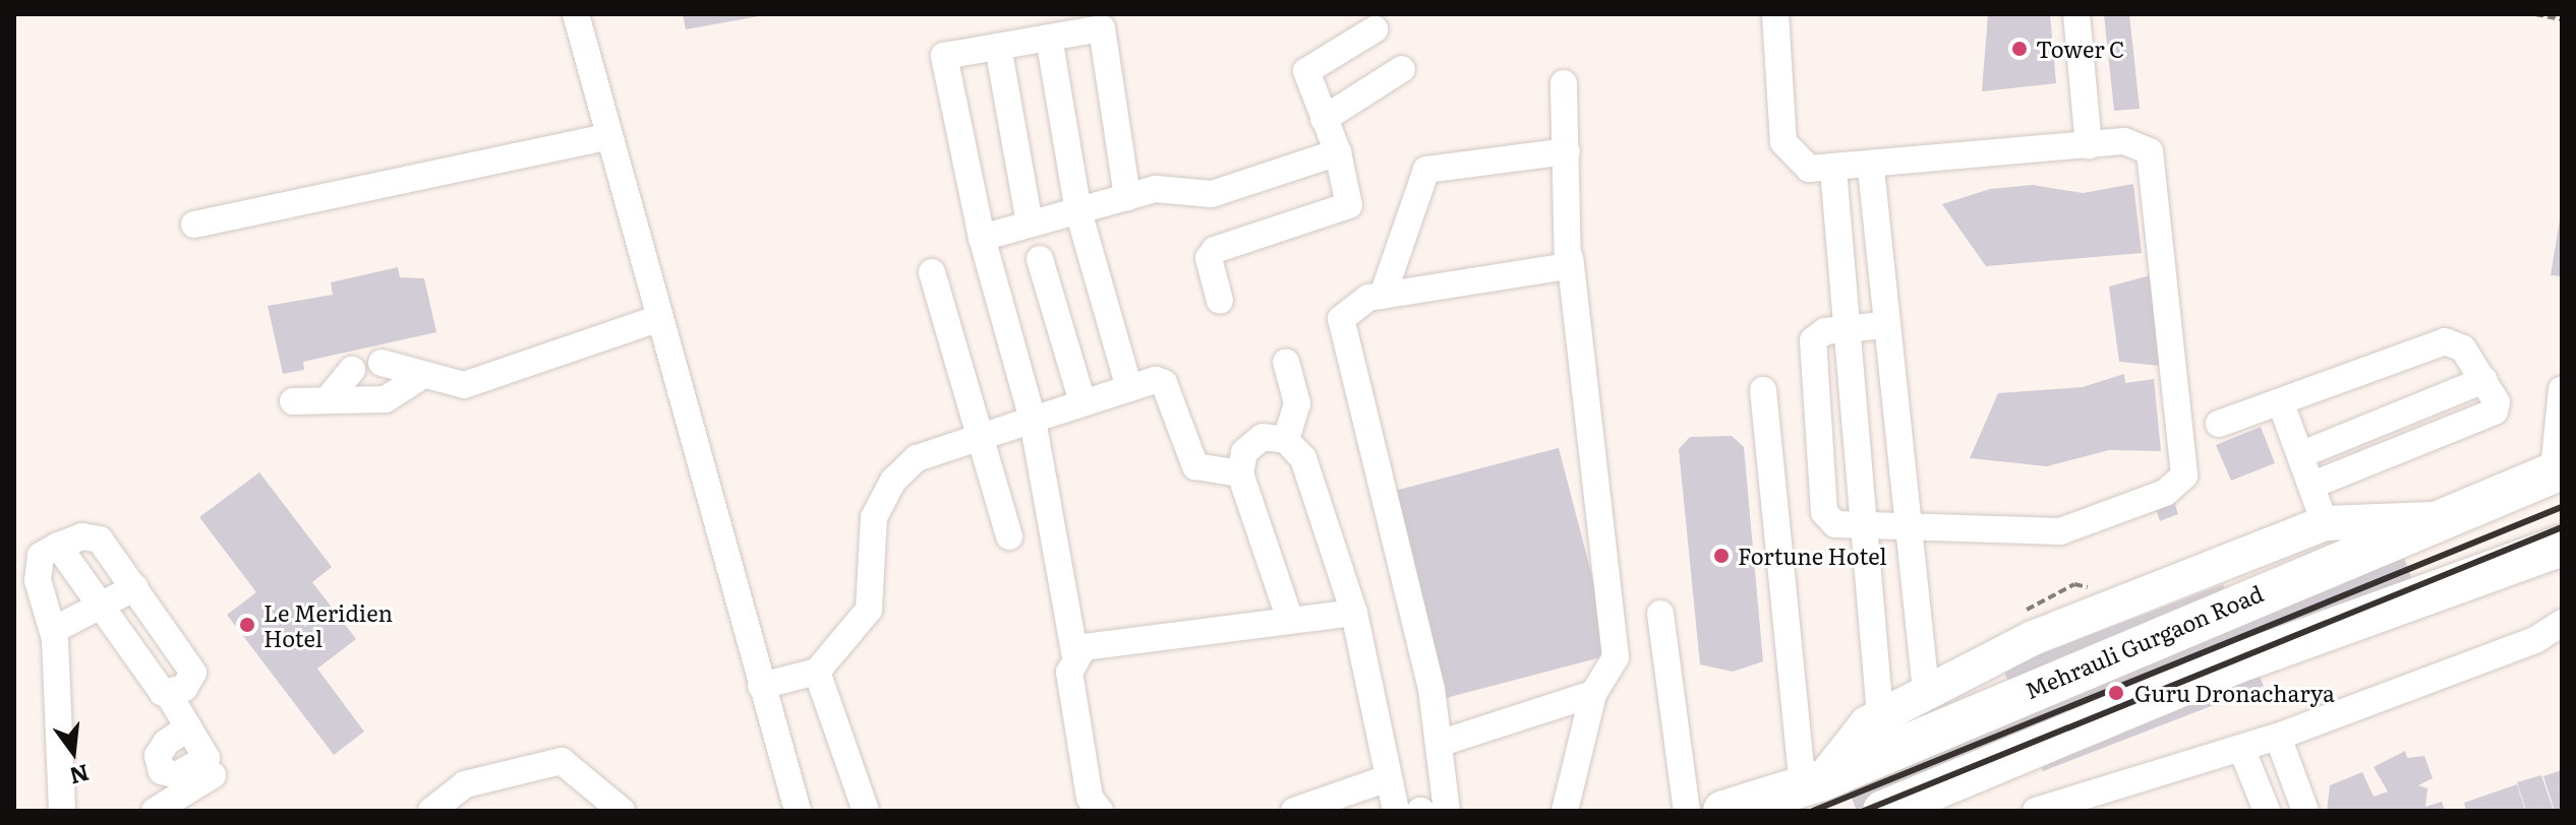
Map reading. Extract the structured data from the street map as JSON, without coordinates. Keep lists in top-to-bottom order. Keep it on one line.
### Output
{"streets":{"highway":["Mehrauli Gurgaon Road"]},"places":["Tower C","Fortune Hotel","Le Meridien Hotel","Guru Dronacharya"],"north":"bottom"}
